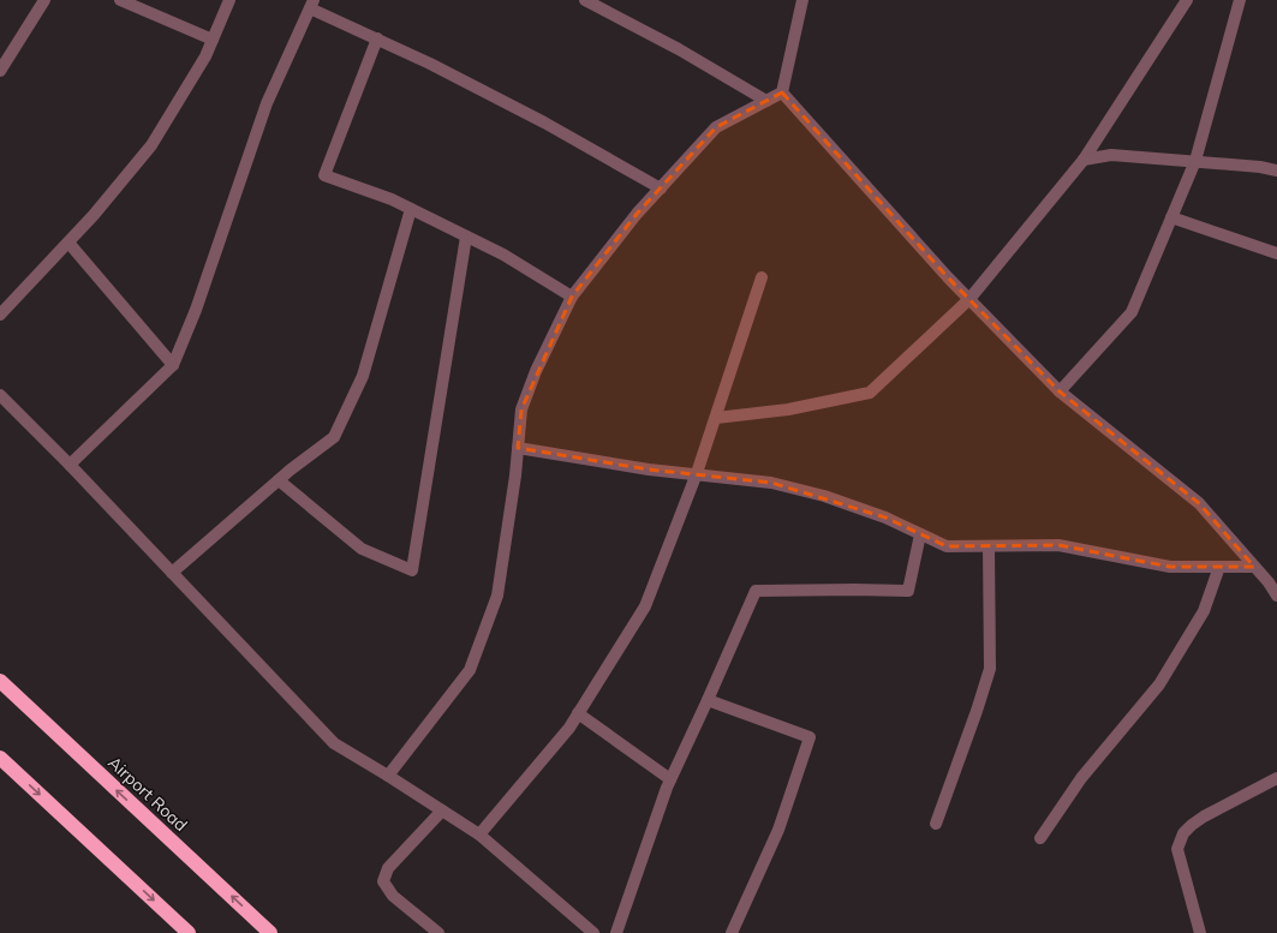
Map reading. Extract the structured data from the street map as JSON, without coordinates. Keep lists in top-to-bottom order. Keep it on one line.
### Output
{"streets":{"highway":["Airport Road"]}}
